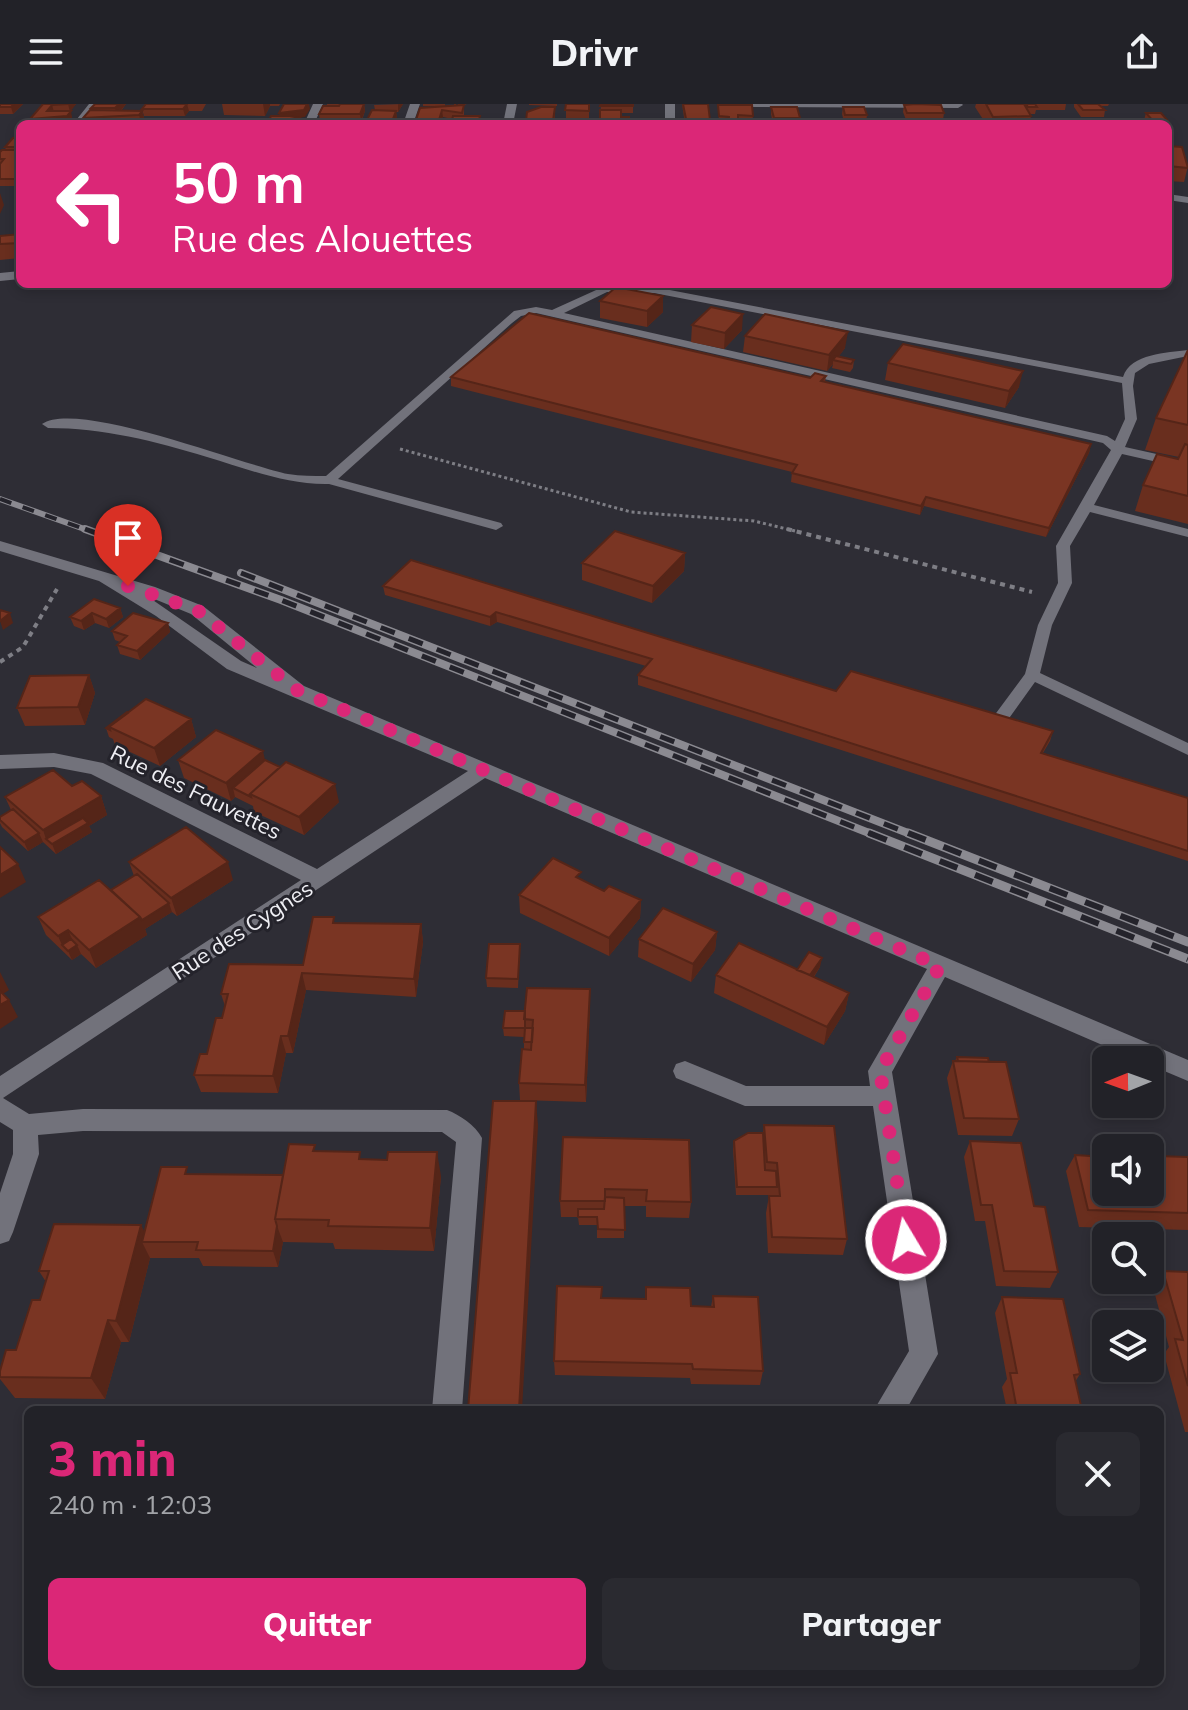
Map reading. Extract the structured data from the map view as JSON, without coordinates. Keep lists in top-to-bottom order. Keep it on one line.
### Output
{"streets":{"street":["Rue des Fauvettes","Rue des Cygnes"]},"crossings":[["Rue des Fauvettes","Rue des Cygnes"]],"north":"left","page":{"header":"Drivr","turn":["50 m","Rue des Alouettes"],"heading":["3 min","240 m · 12:03"],"buttons":["Quitter","Partager"]}}
